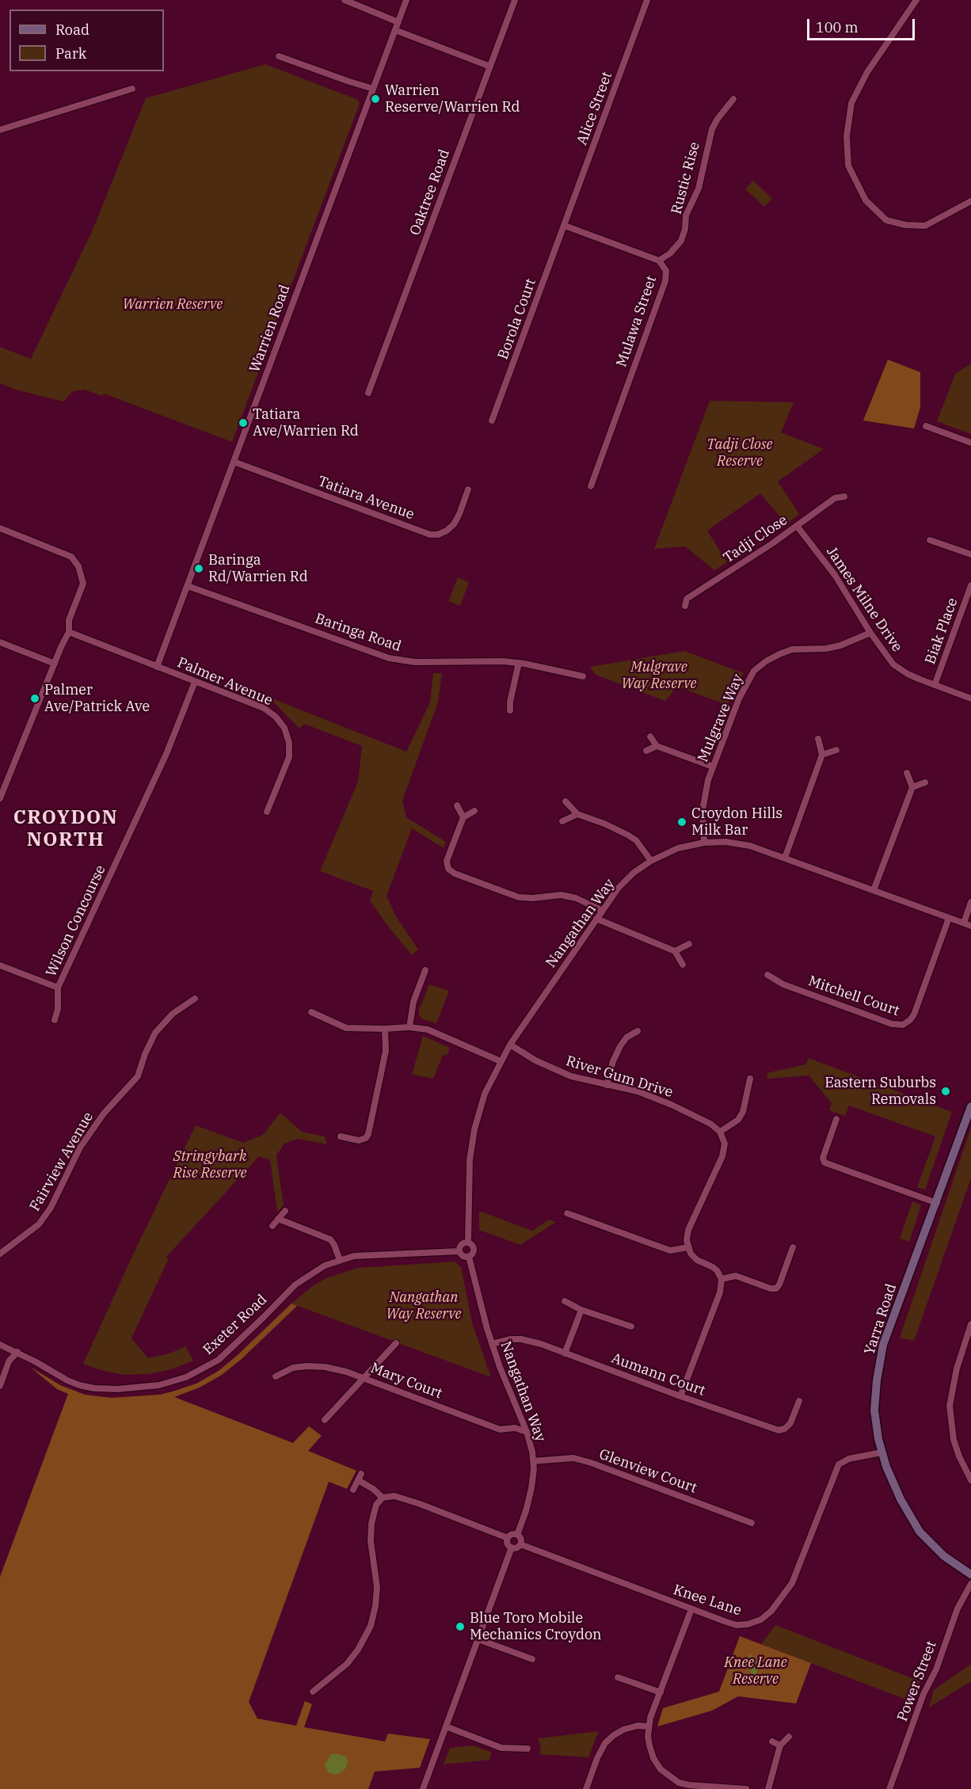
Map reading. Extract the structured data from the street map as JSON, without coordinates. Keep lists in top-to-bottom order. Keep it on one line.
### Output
{"streets":{"main road":["Yarra Road"],"street":["Alice Street","Rustic Rise","Oaktree Road","Borola Court","Mulawa Street","Warrien Road","Tatiara Avenue","Tadji Close","James Milne Drive","Biak Place","Baringa Road","Palmer Avenue","Mulgrave Way","Wilson Concourse","Nangathan Way","Mitchell Court","River Gum Drive","Fairview Avenue","Exeter Road","Aumann Court","Mary Court","Glenview Court","Knee Lane","Power Street"]},"crossings":[["Alice Street","Borola Court"],["Alice Street","Mulawa Street"],["Rustic Rise","Mulawa Street"],["Borola Court","Mulawa Street"],["Warrien Road","Tatiara Avenue"],["Warrien Road","Baringa Road"],["Warrien Road","Palmer Avenue"],["Tadji Close","James Milne Drive"],["James Milne Drive","Biak Place"],["James Milne Drive","Mulgrave Way"],["Palmer Avenue","Wilson Concourse"],["Mulgrave Way","Nangathan Way"],["Nangathan Way","Mitchell Court"],["Nangathan Way","River Gum Drive"],["Nangathan Way","Exeter Road"],["Nangathan Way","Aumann Court"],["Nangathan Way","Mary Court"],["Nangathan Way","Glenview Court"],["Nangathan Way","Knee Lane"],["Yarra Road","Knee Lane"]],"districts":["CROYDON NORTH"],"parks":["Warrien Reserve","Tadji Close Reserve","Mulgrave Way Reserve","Stringybark Rise Reserve","Nangathan Way Reserve","Knee Lane Reserve"],"places":["Warrien Reserve/Warrien Rd","Tatiara Ave/Warrien Rd","Baringa Rd/Warrien Rd","Palmer Ave/Patrick Ave","Croydon Hills Milk Bar","Eastern Suburbs Removals","Blue Toro Mobile Mechanics Croydon"],"legend":["Road","Park"],"scale_bar":"100 m"}
